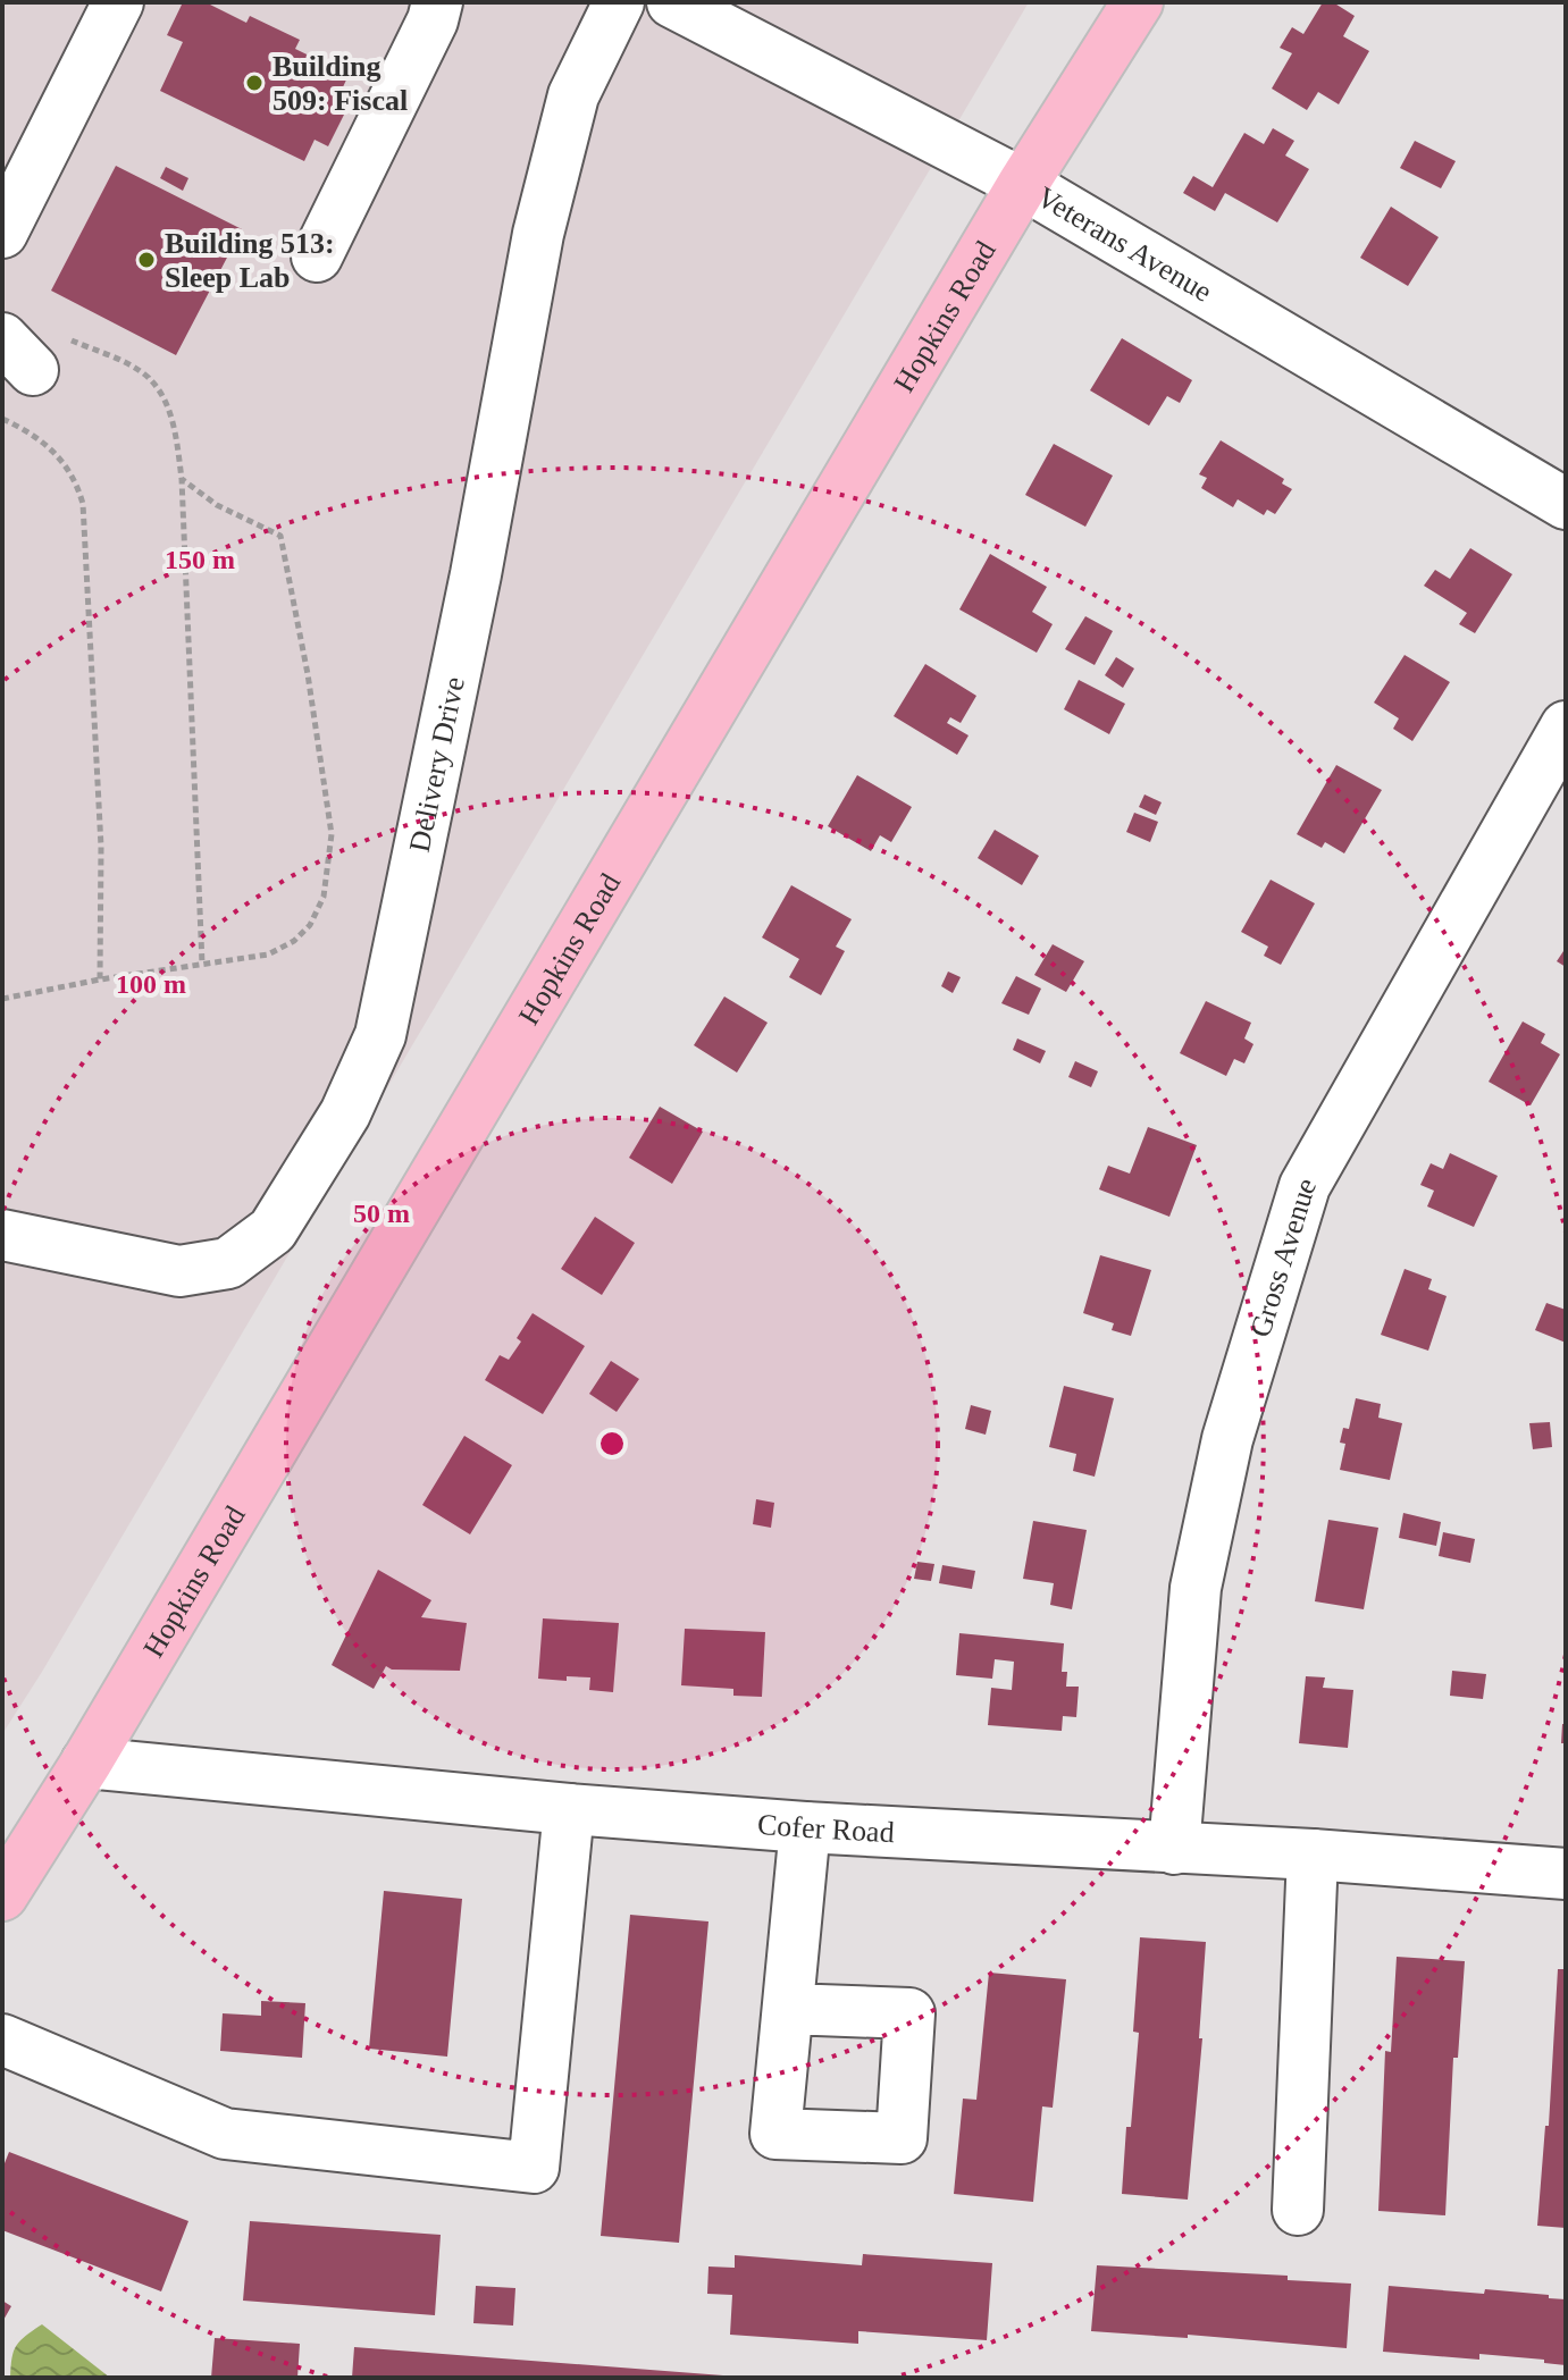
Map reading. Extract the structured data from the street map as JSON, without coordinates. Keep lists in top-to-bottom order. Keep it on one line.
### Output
{"streets":{"main road":["Hopkins Road"],"street":["Veterans Avenue","Delivery Drive","Gross Avenue","Cofer Road"]},"crossings":[["Veterans Avenue","Hopkins Road"],["Hopkins Road","Cofer Road"],["Gross Avenue","Cofer Road"]],"places":["Building 509: Fiscal","Building 513: Sleep Lab"],"rings":["150 m","100 m","50 m"]}
